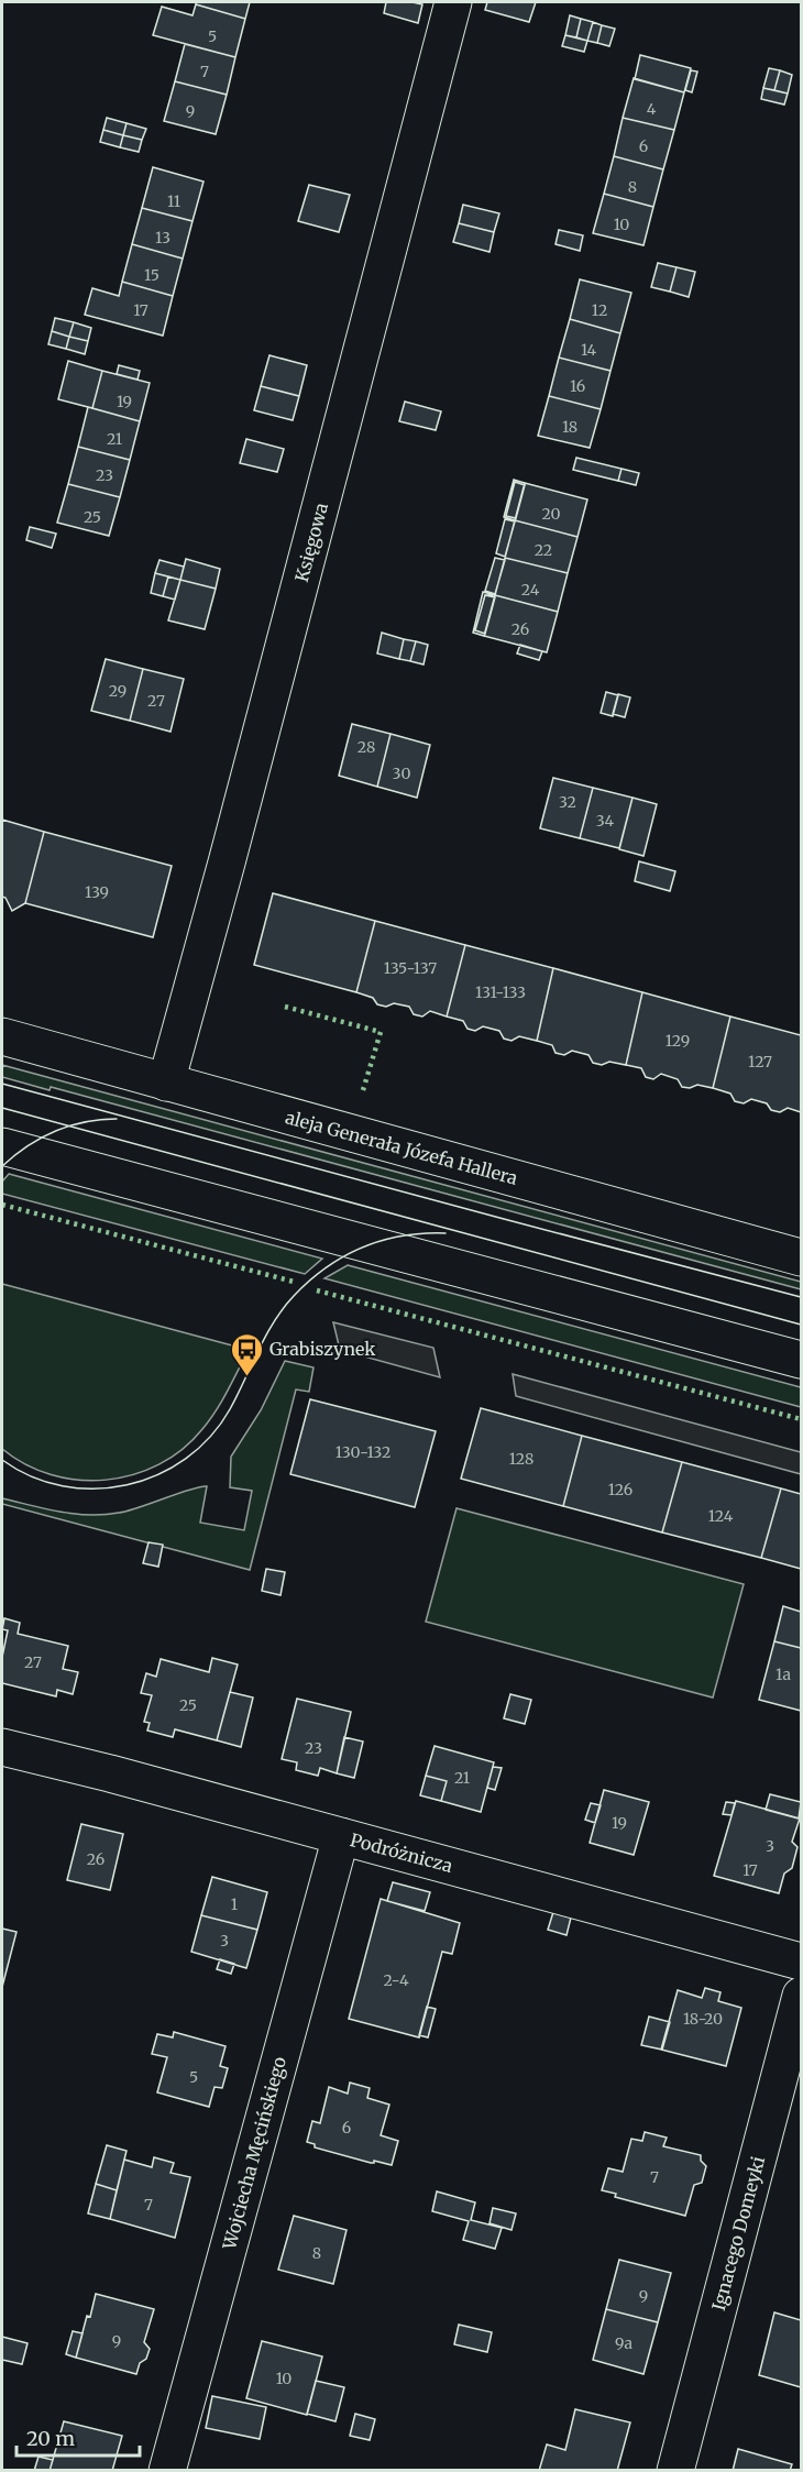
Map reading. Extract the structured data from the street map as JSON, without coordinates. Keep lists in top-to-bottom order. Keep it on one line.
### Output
{"streets":{"street":["Księgowa","aleja Generała Józefa Hallera","Podróżnicza","Wojciecha Męcińskiego","Ignacego Domeyki"]},"crossings":[["Księgowa","aleja Generała Józefa Hallera"],["Podróżnicza","Wojciecha Męcińskiego"]],"places":{"bus stop":["Grabiszynek"]},"house_numbers":["5","7","4","9","6","8","11","10","13","15","17","12","14","16","19","18","21","23","20","25","22","24","26","29","27","28","30","32","34","139","135-137","131-133","129","127","130-132","128","126","124","27","1a","25","23","21","19","3","26","17","1","3","2-4","18-20","5","6","7","7","8","9","9","9a","10"],"scale_bar":"20 m"}
